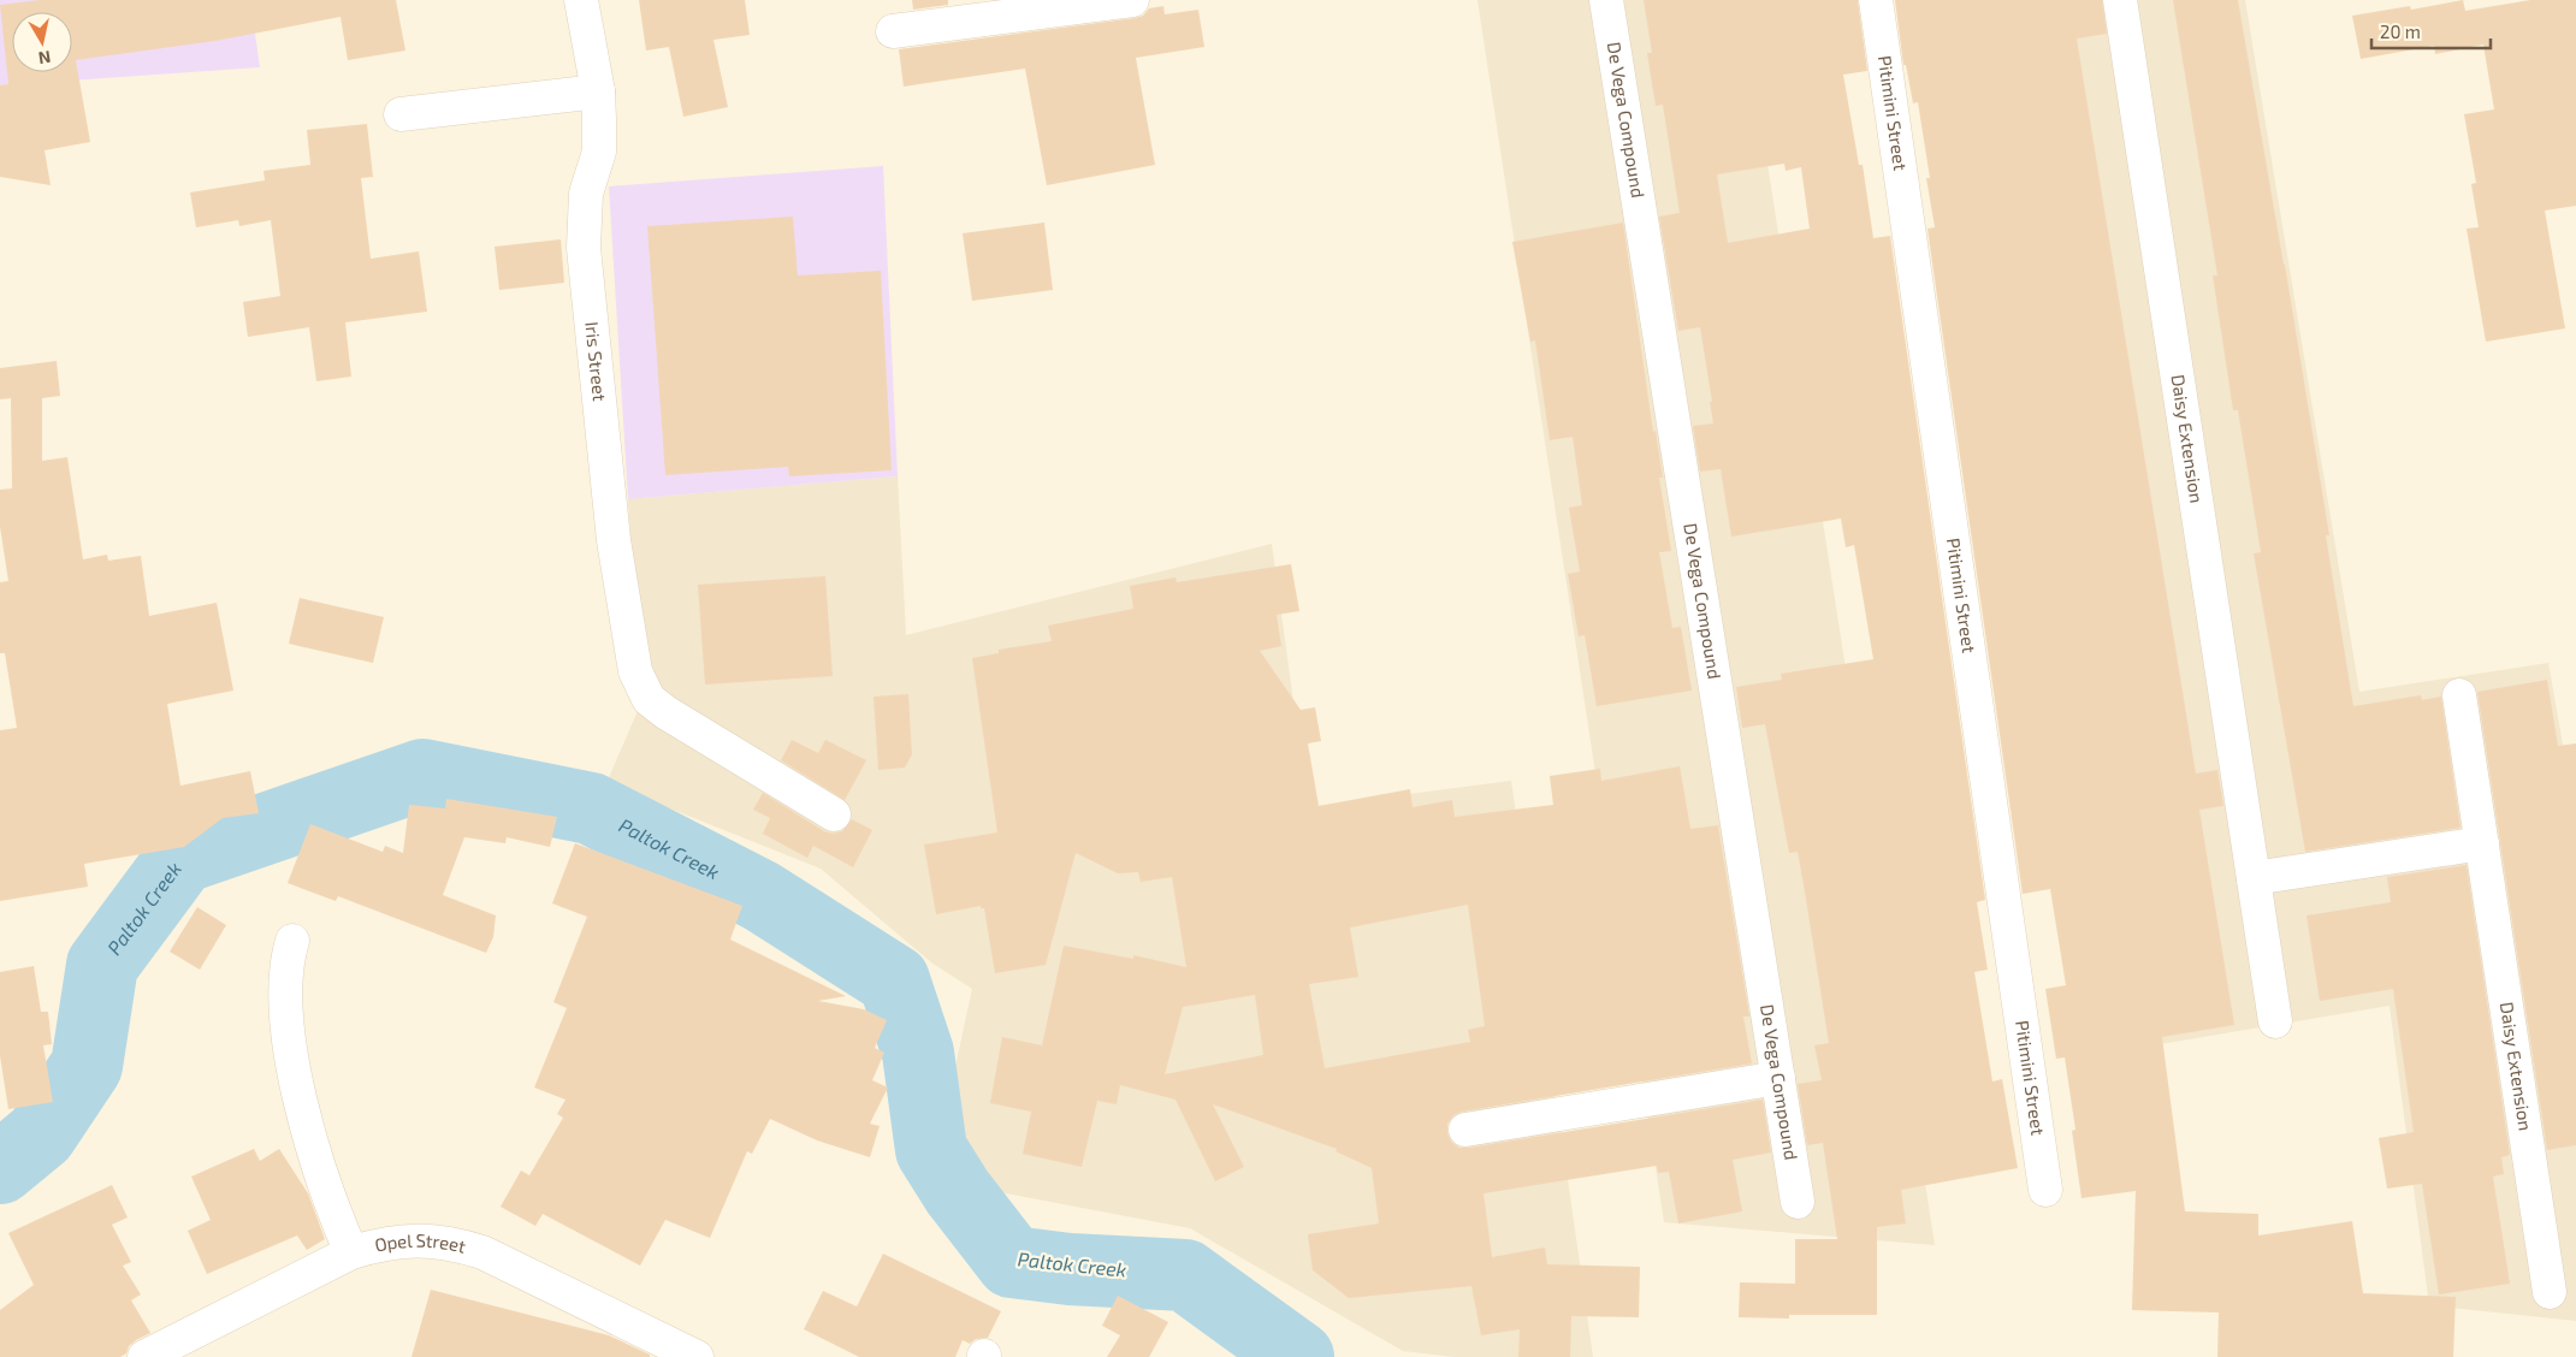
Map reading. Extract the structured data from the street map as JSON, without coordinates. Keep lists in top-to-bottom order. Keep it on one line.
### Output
{"streets":{"street":["Pitimini Street","De Vega Compound","Iris Street","Daisy Extension","Opel Street"]},"water":["Paltok Creek"],"scale_bar":"20 m","north":"bottom"}
